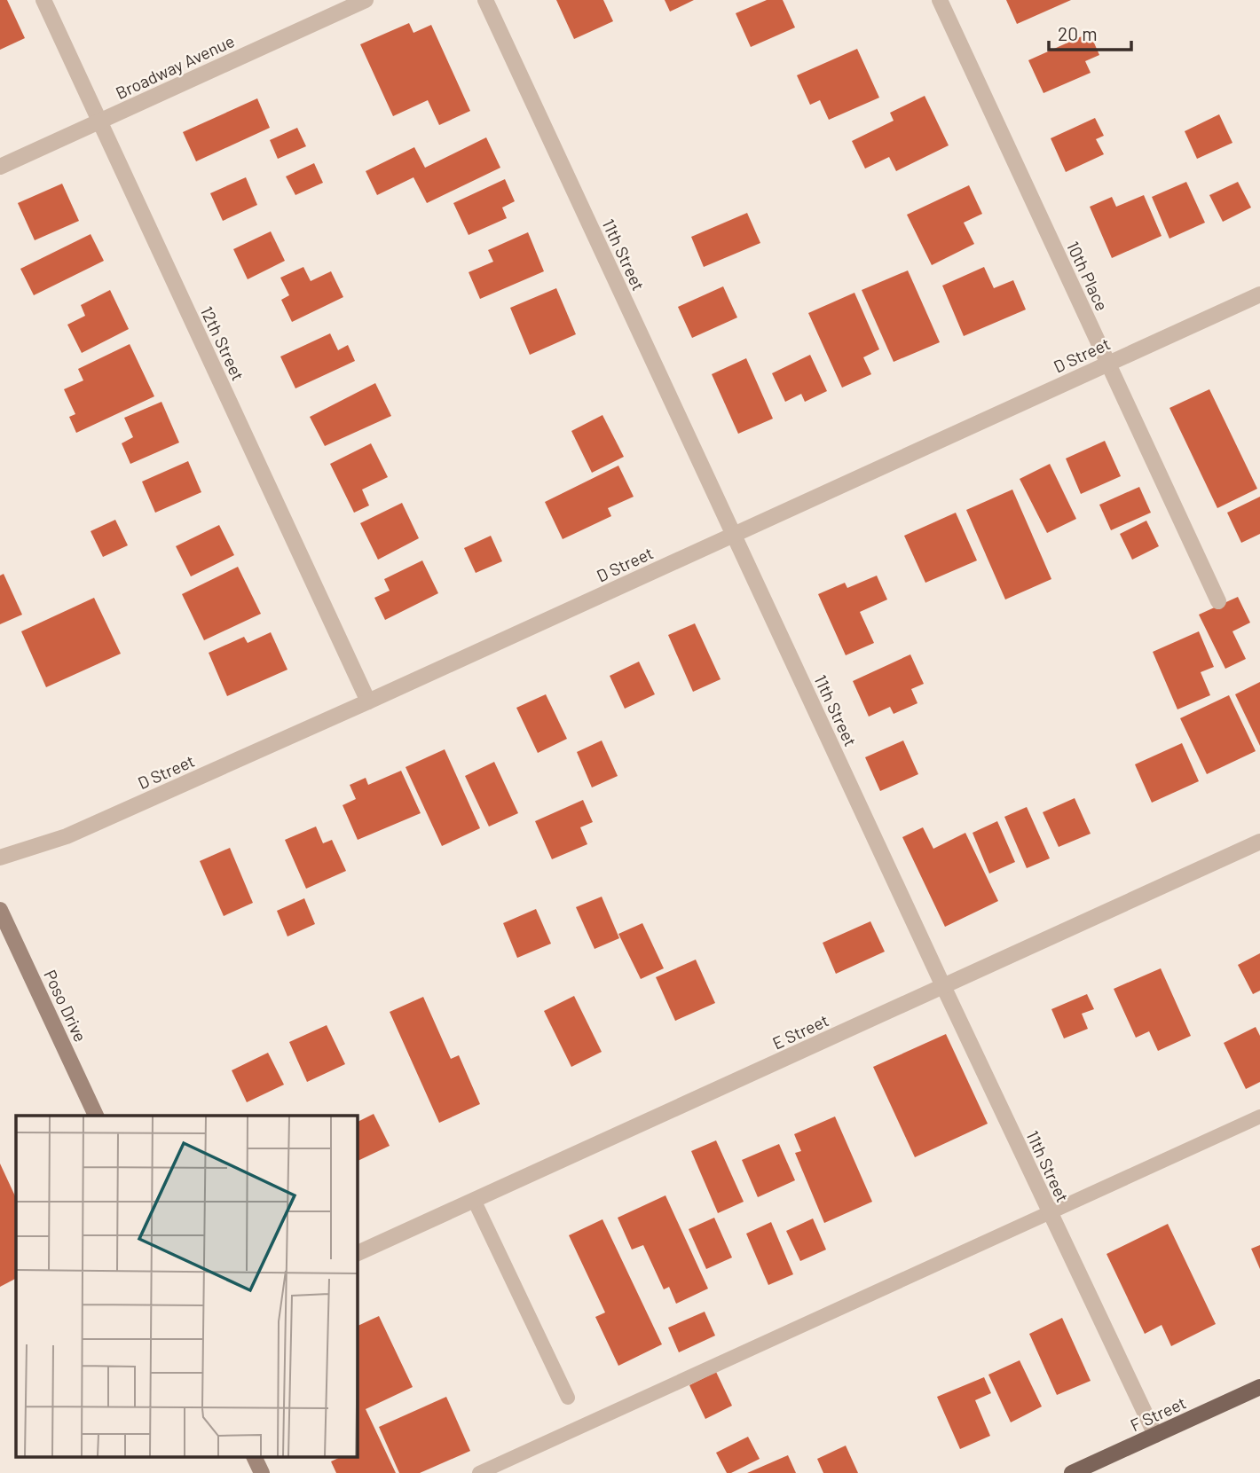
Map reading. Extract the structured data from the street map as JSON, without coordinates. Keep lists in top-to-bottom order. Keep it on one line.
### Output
{"streets":{"main road":["Poso Drive","F Street"],"street":["Broadway Avenue","11th Street","10th Place","12th Street","D Street","E Street"]},"crossings":[["Broadway Avenue","12th Street"],["11th Street","D Street"],["11th Street","E Street"],["11th Street","F Street"],["10th Place","D Street"],["12th Street","D Street"]],"scale_bar":"20 m"}
